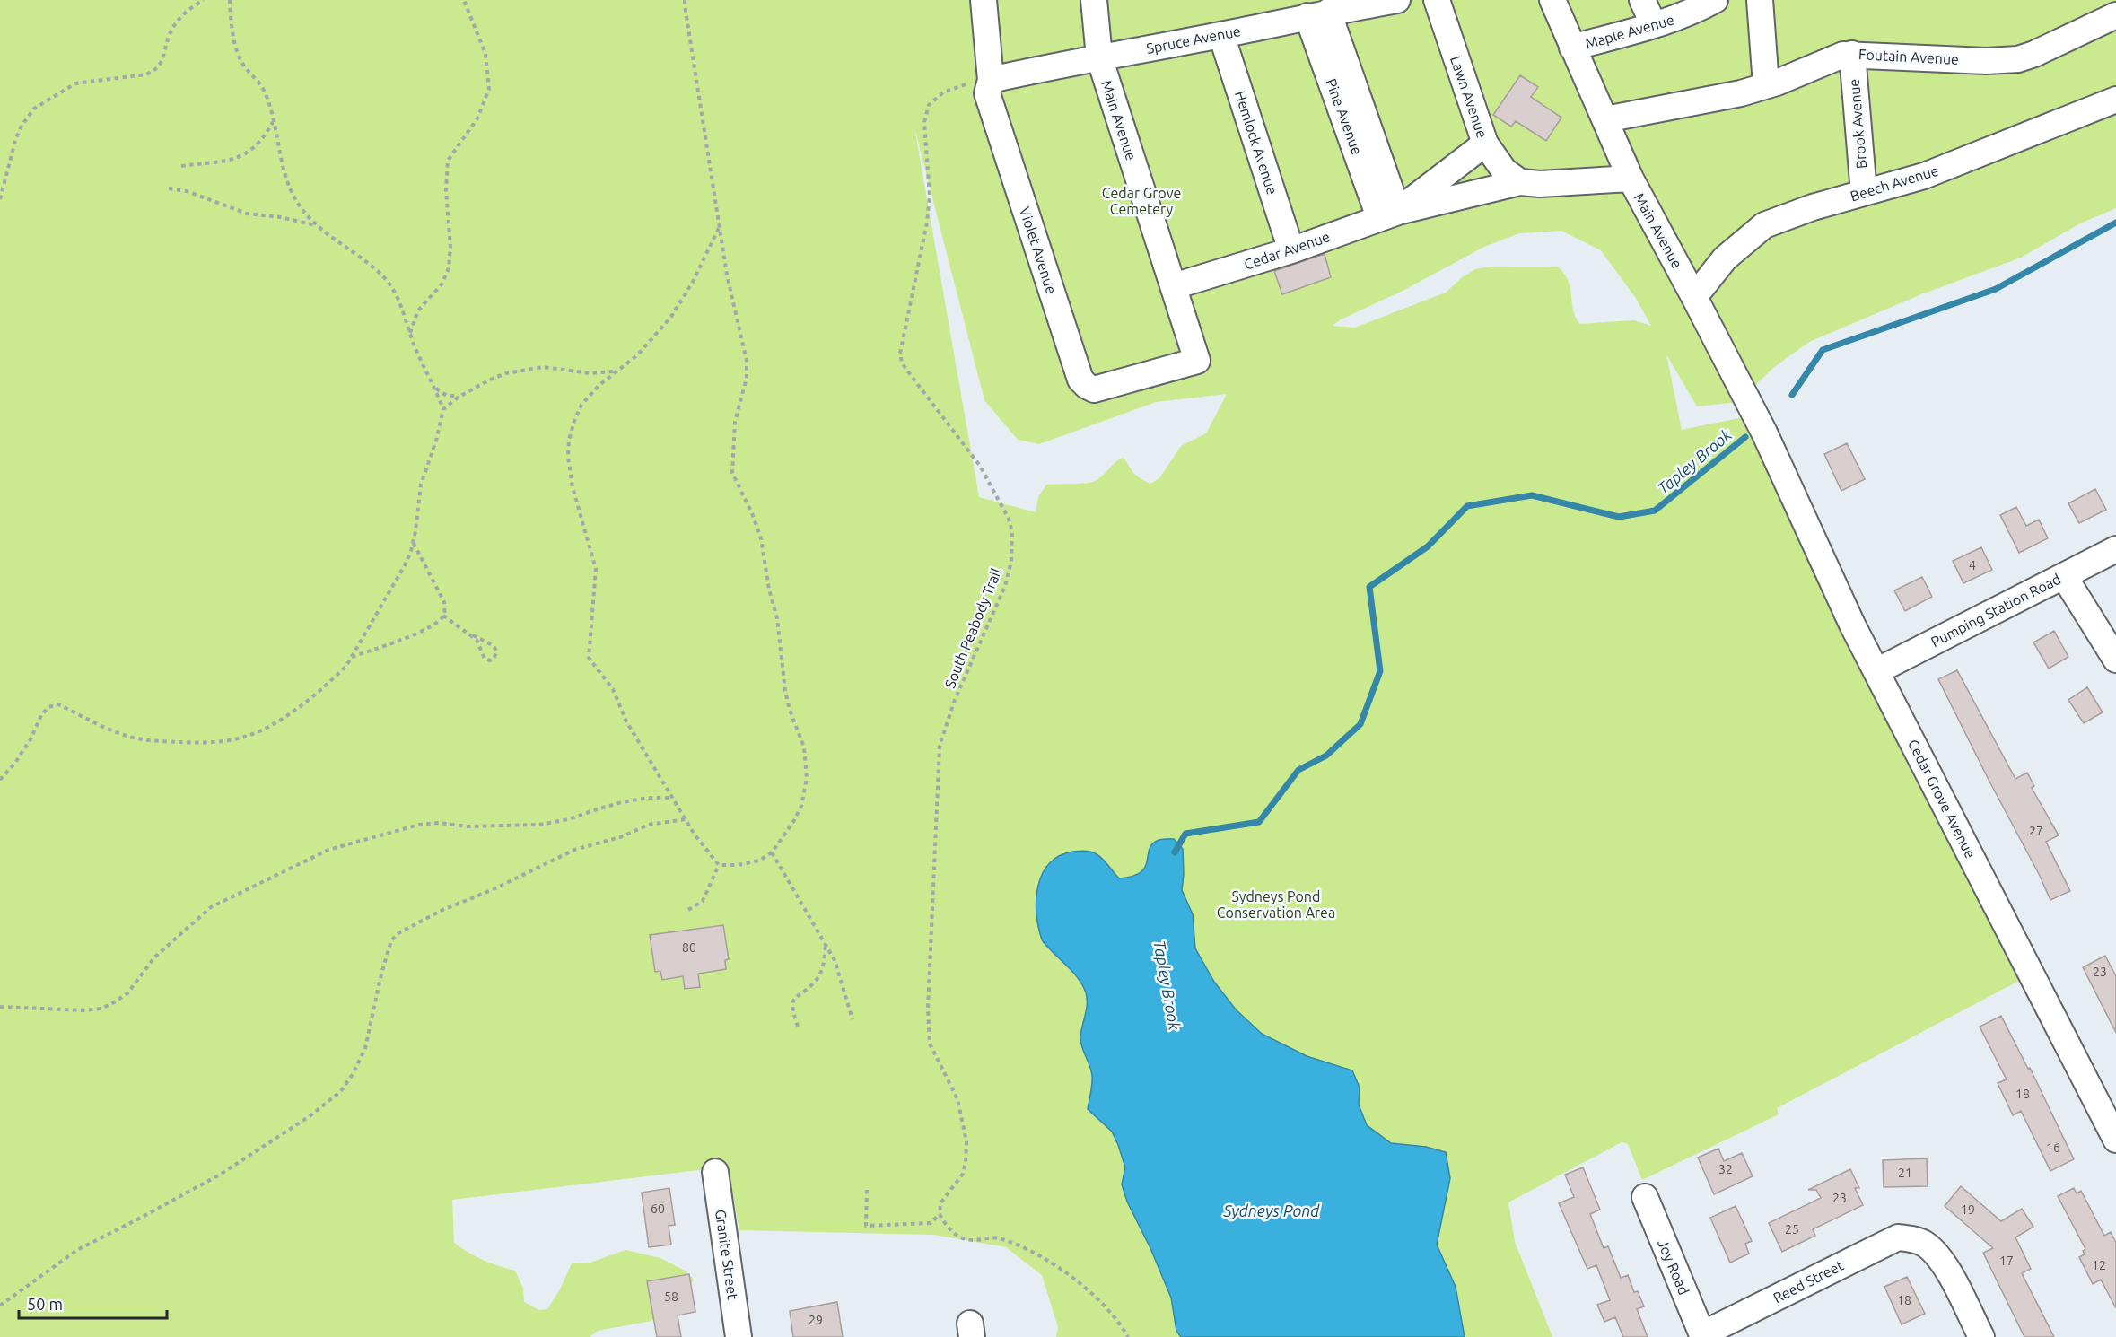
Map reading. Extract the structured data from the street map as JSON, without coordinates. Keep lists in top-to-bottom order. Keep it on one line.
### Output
{"streets":{"street":["Maple Avenue","Spruce Avenue","Foutain Avenue","Lawn Avenue","Pine Avenue","Main Avenue","Brook Avenue","Hemlock Avenue","Beech Avenue","Violet Avenue","Cedar Avenue","Pumping Station Road","Cedar Grove Avenue","Granite Street","Joy Road","Reed Street"],"path":["South Peabody Trail"]},"crossings":[["Maple Avenue","Main Avenue"],["Spruce Avenue","Pine Avenue"],["Spruce Avenue","Main Avenue"],["Spruce Avenue","Hemlock Avenue"],["Spruce Avenue","Violet Avenue"],["Spruce Avenue","South Peabody Trail"],["Foutain Avenue","Main Avenue"],["Foutain Avenue","Brook Avenue"],["Lawn Avenue","Cedar Avenue"],["Pine Avenue","Cedar Avenue"],["Main Avenue","Beech Avenue"],["Main Avenue","Violet Avenue"],["Main Avenue","Cedar Avenue"],["Main Avenue","Cedar Grove Avenue"],["Brook Avenue","Beech Avenue"],["Hemlock Avenue","Cedar Avenue"],["Violet Avenue","South Peabody Trail"],["Pumping Station Road","Cedar Grove Avenue"],["Joy Road","Reed Street"]],"water":["Tapley Brook","Sydneys Pond"],"parks":["Cedar Grove Cemetery","Sydneys Pond Conservation Area"],"house_numbers":["4","27","80","23","18","16","32","21","23","60","19","25","17","12","58","18","29"],"scale_bar":"50 m"}
